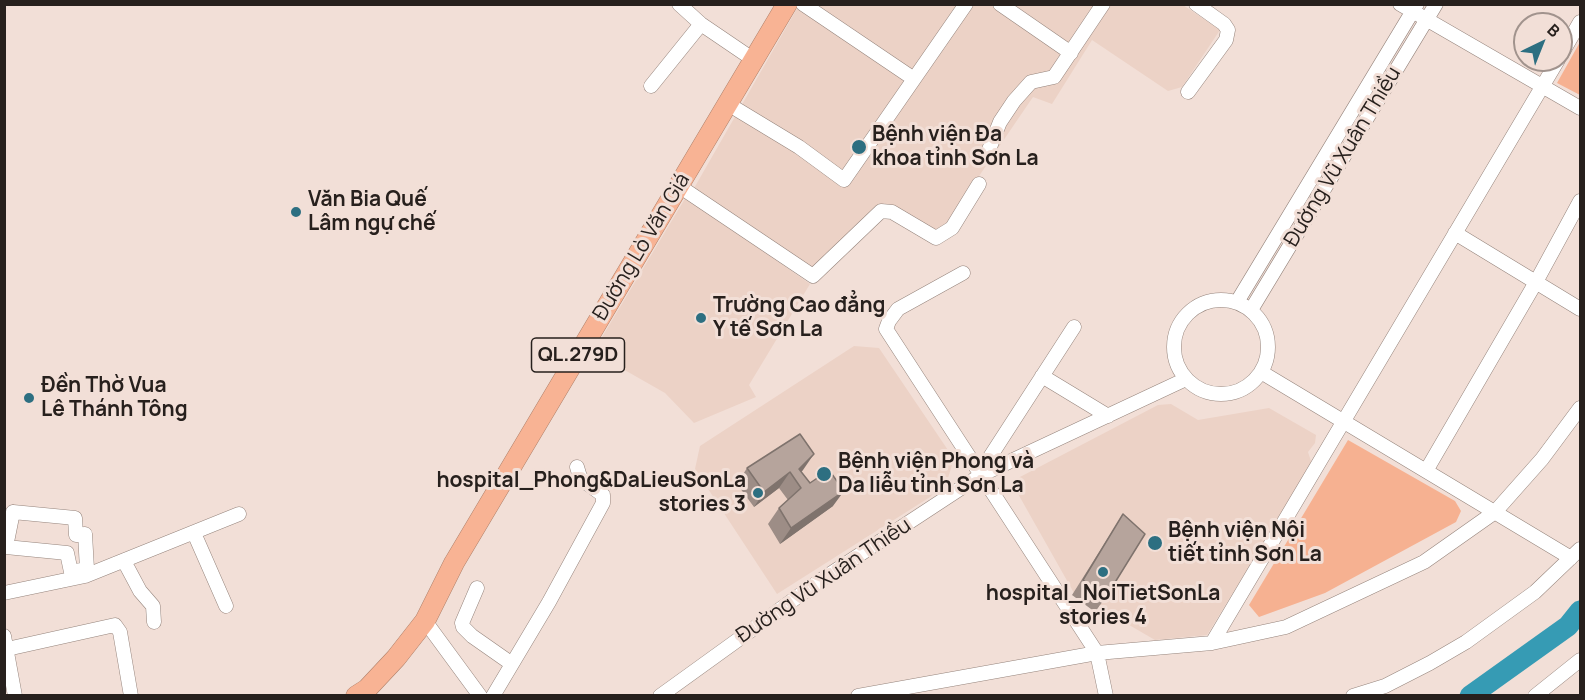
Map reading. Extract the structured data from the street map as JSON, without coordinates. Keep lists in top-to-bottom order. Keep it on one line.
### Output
{"streets":{"highway":["Đường Lò Văn Giá","QL.279D"],"street":["Đường Vũ Xuân Thiều"]},"places":["Bệnh viện Đa khoa tỉnh Sơn La","Văn Bia Quế Lâm ngự chế","Trường Cao đẳng Y tế Sơn La","Đền Thờ Vua Lê Thánh Tông","Bệnh viện Phong và Da liễu tỉnh Sơn La","hospital_Phong&DaLieuSonLa stories 3","Bệnh viện Nội tiết tỉnh Sơn La","hospital_NoiTietSonLa stories 4"],"north":"top right"}
